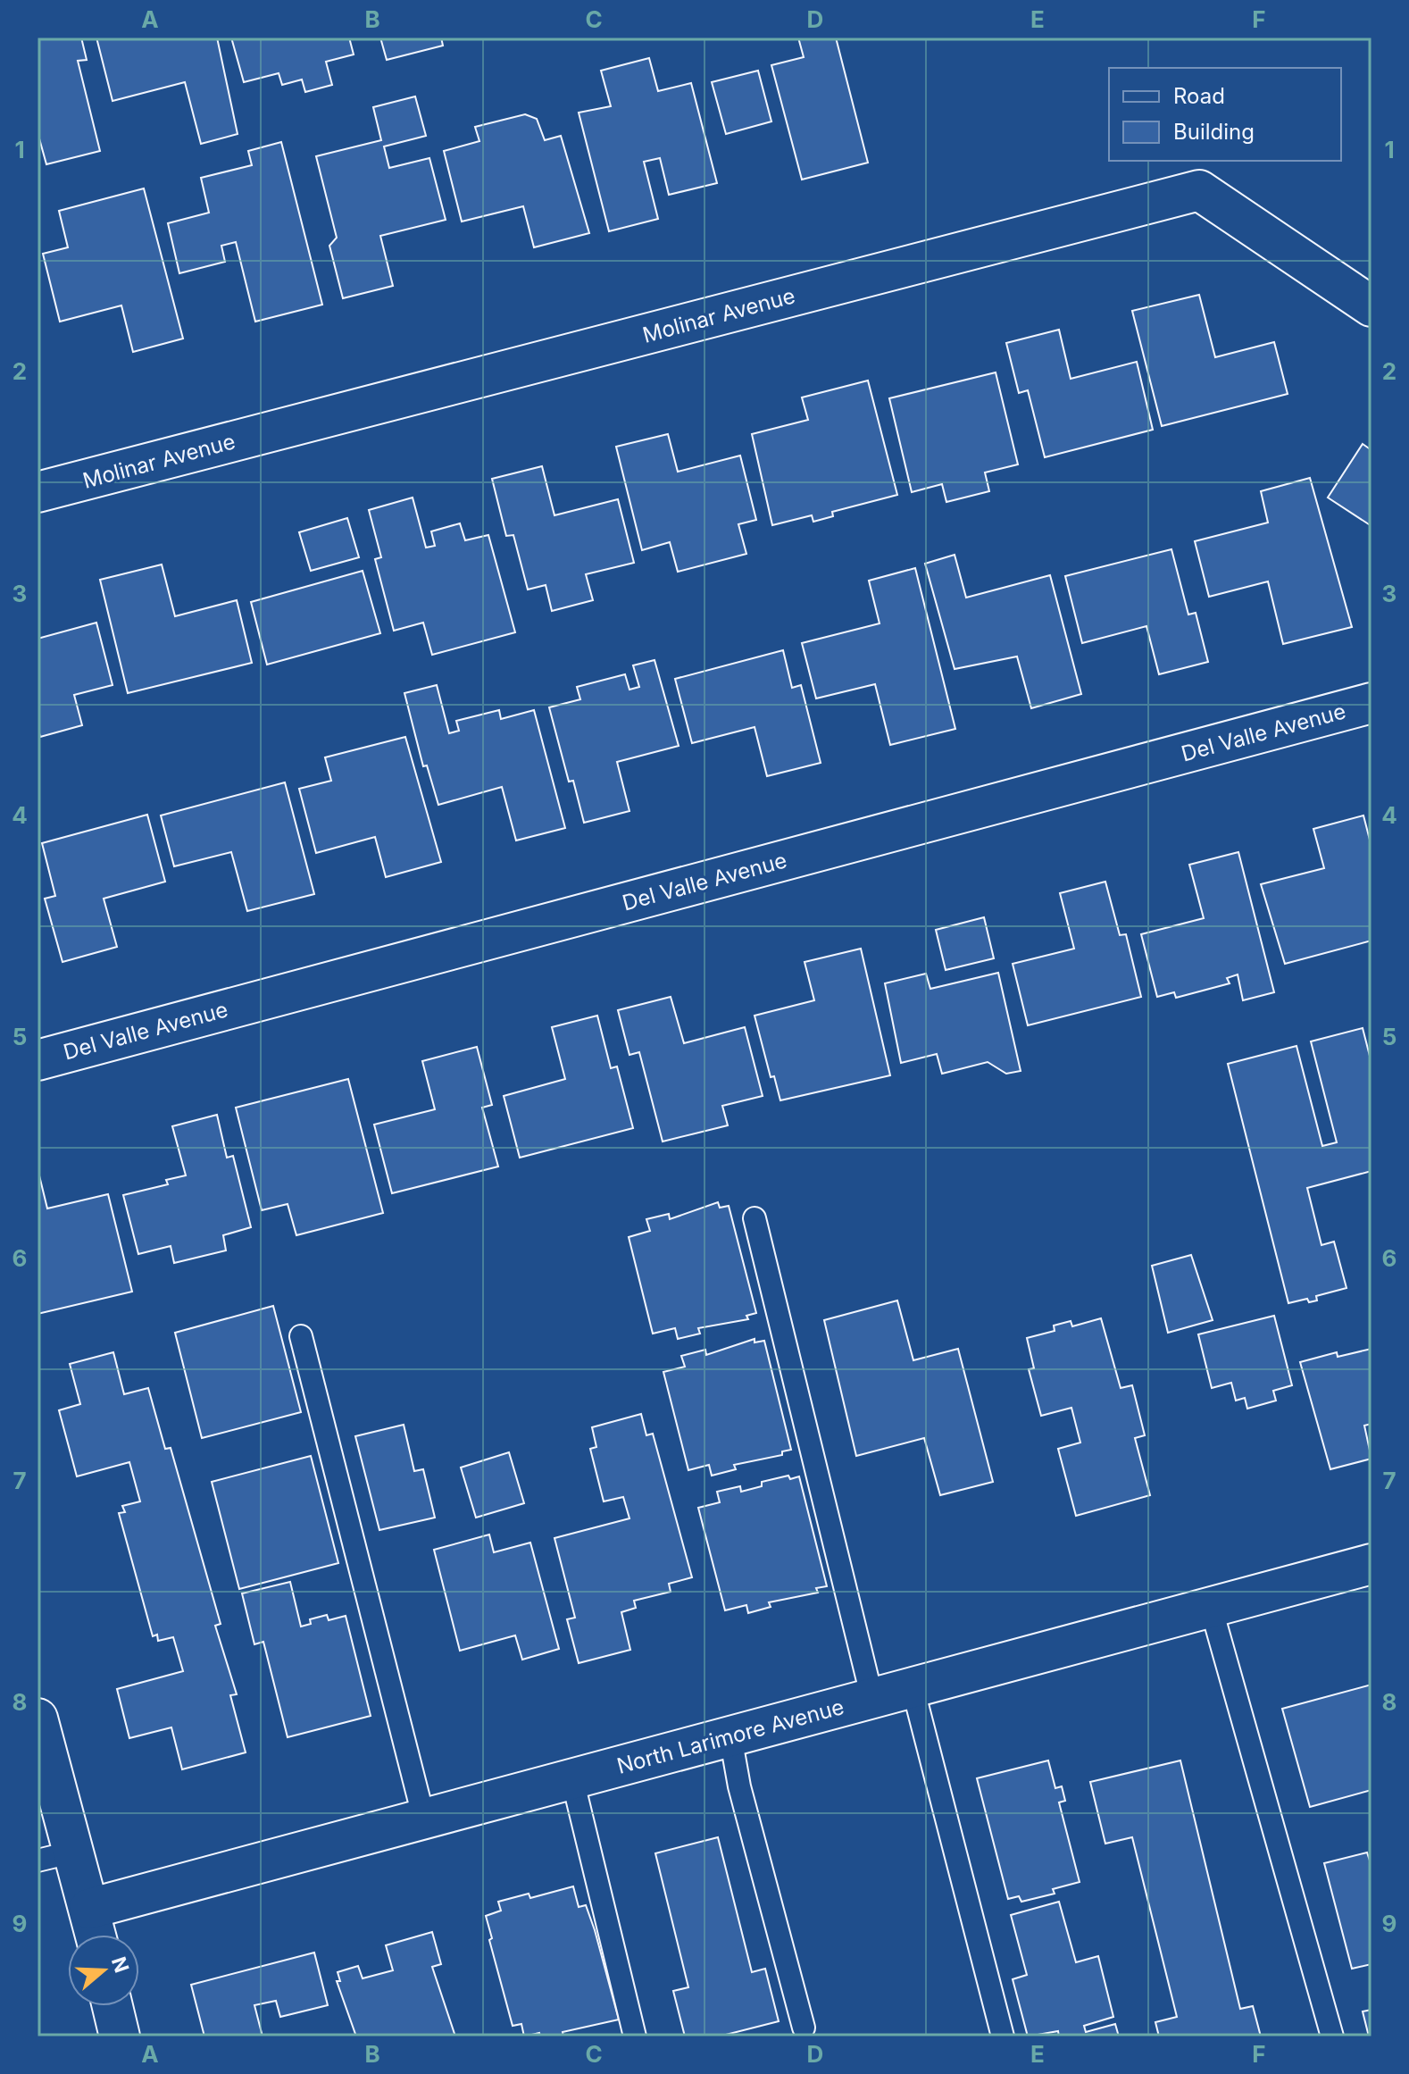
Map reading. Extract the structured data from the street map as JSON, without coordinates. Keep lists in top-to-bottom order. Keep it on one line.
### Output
{"streets":{"street":["Molinar Avenue","Del Valle Avenue","North Larimore Avenue"]},"legend":["Road","Building"],"north":"right","grid":{"columns":["A","B","C","D","E","F"],"rows":["1","2","3","4","5","6","7","8","9"]}}
